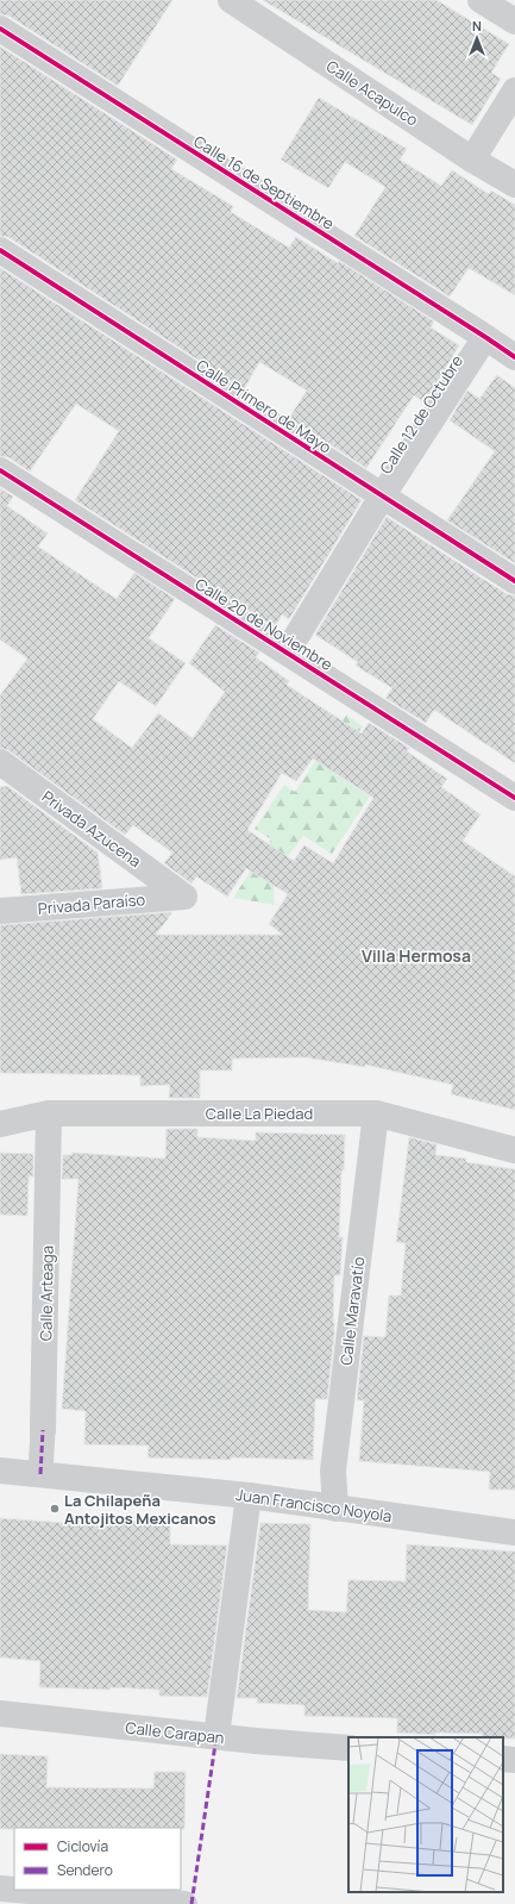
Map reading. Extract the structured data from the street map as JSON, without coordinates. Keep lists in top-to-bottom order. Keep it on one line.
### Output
{"streets":{"street":["Calle Acapulco","Calle 16 de Septiembre","Calle Primero de Mayo","Calle 12 de Octubre","Calle 20 de Noviembre","Privada Azucena","Privada Paraíso","Calle La Piedad","Calle Arteaga","Calle Maravatío","Juan Francisco Noyola","Calle Carapan"]},"crossings":[["Calle 16 de Septiembre","Calle 12 de Octubre"],["Calle Primero de Mayo","Calle 12 de Octubre"],["Calle 12 de Octubre","Calle 20 de Noviembre"],["Privada Azucena","Privada Paraíso"],["Calle La Piedad","Calle Arteaga"],["Calle La Piedad","Calle Maravatío"],["Calle Arteaga","Juan Francisco Noyola"],["Calle Maravatío","Juan Francisco Noyola"]],"districts":["Villa Hermosa"],"places":["La Chilapeña Antojitos Mexicanos"],"legend":["Ciclovía","Sendero"],"north":"top"}
